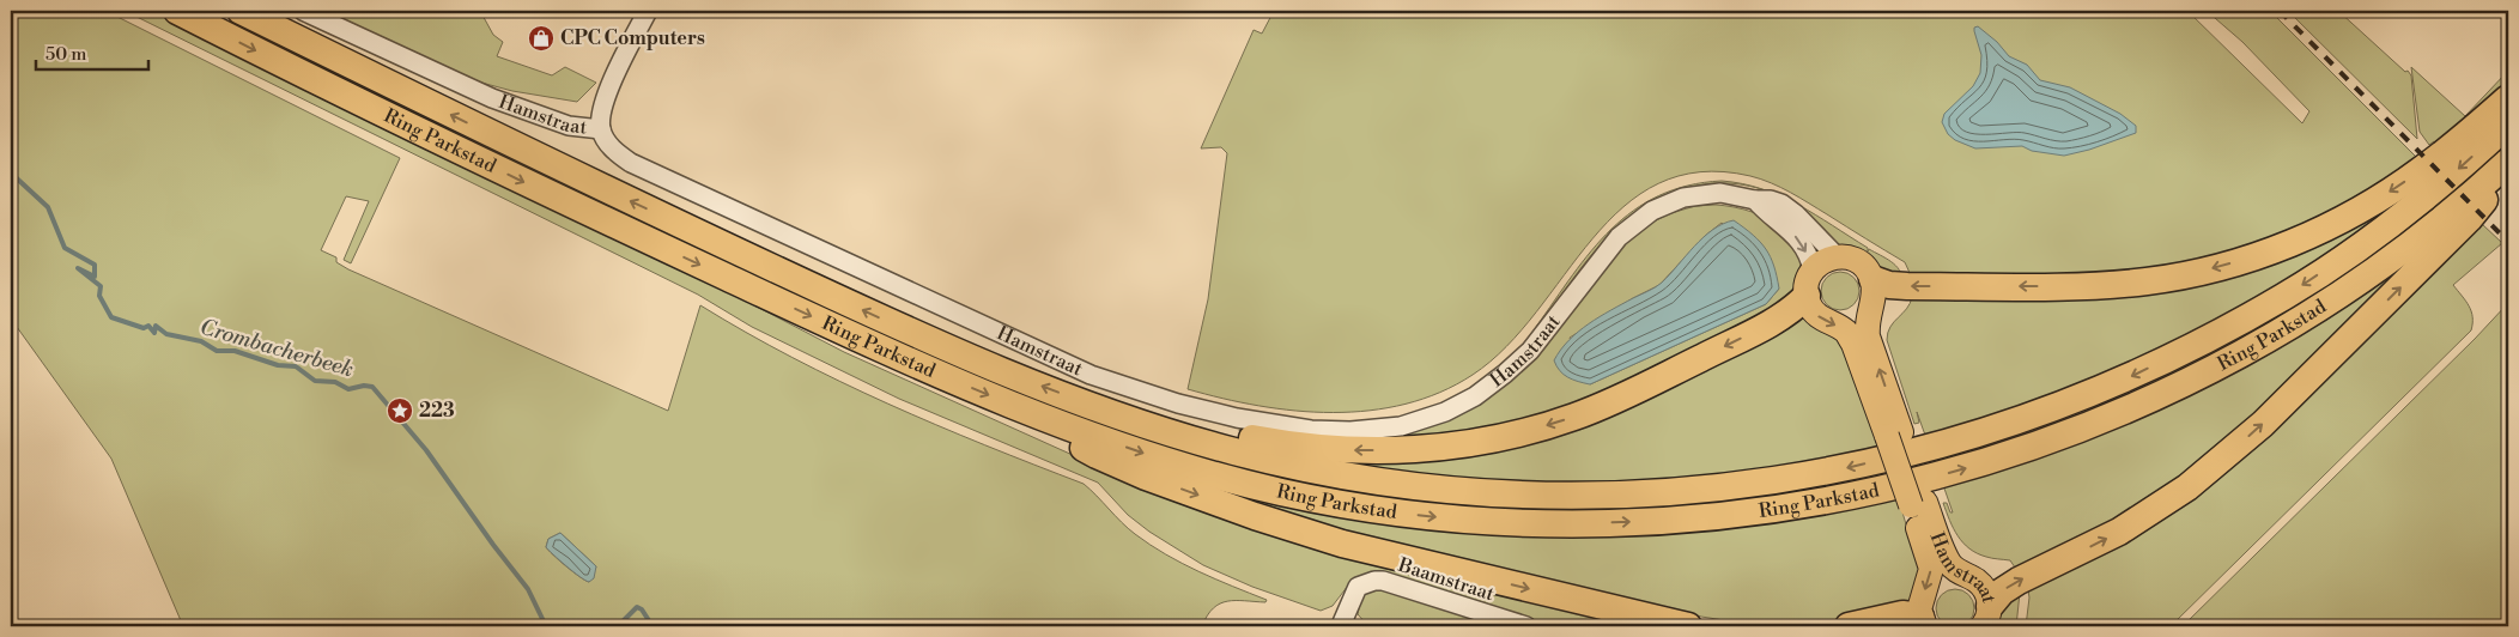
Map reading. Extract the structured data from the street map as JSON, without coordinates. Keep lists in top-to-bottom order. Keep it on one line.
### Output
{"streets":{"highway":["Ring Parkstad"],"main road":["Hamstraat"],"street":["Baamstraat"]},"water":["Crombacherbeek"],"places":{"shop":["CPC Computers"],"place":["223"]},"scale_bar":"50 m"}
